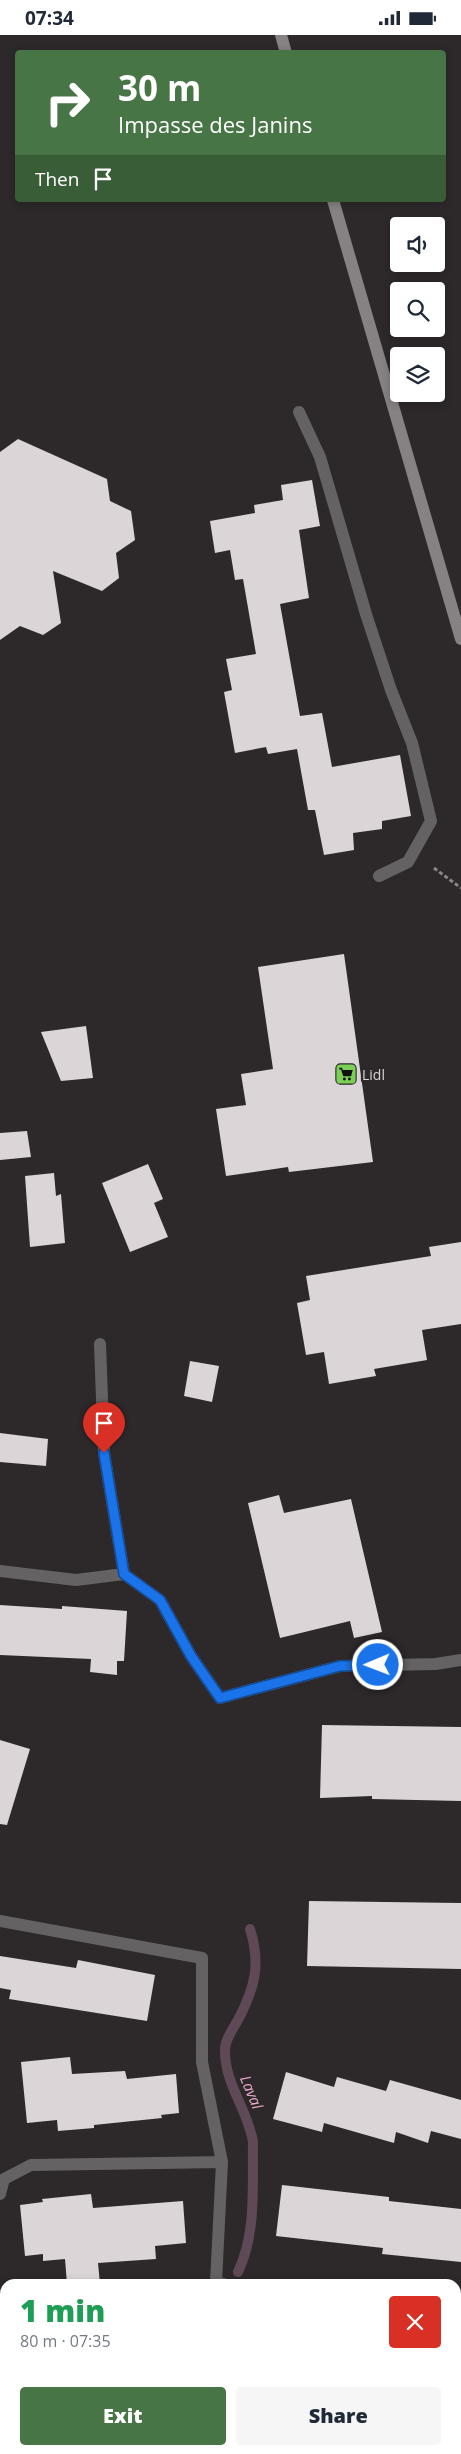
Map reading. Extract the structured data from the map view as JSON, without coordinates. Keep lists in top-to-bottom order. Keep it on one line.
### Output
{"water":["Laval"],"places":{"supermarket":["Lidl"]},"page":{"status":"07:34","turn":["30 m","Impasse des Janins"],"then":"Then","heading":["1 min","80 m · 07:35"],"buttons":["Exit","Share"]}}
